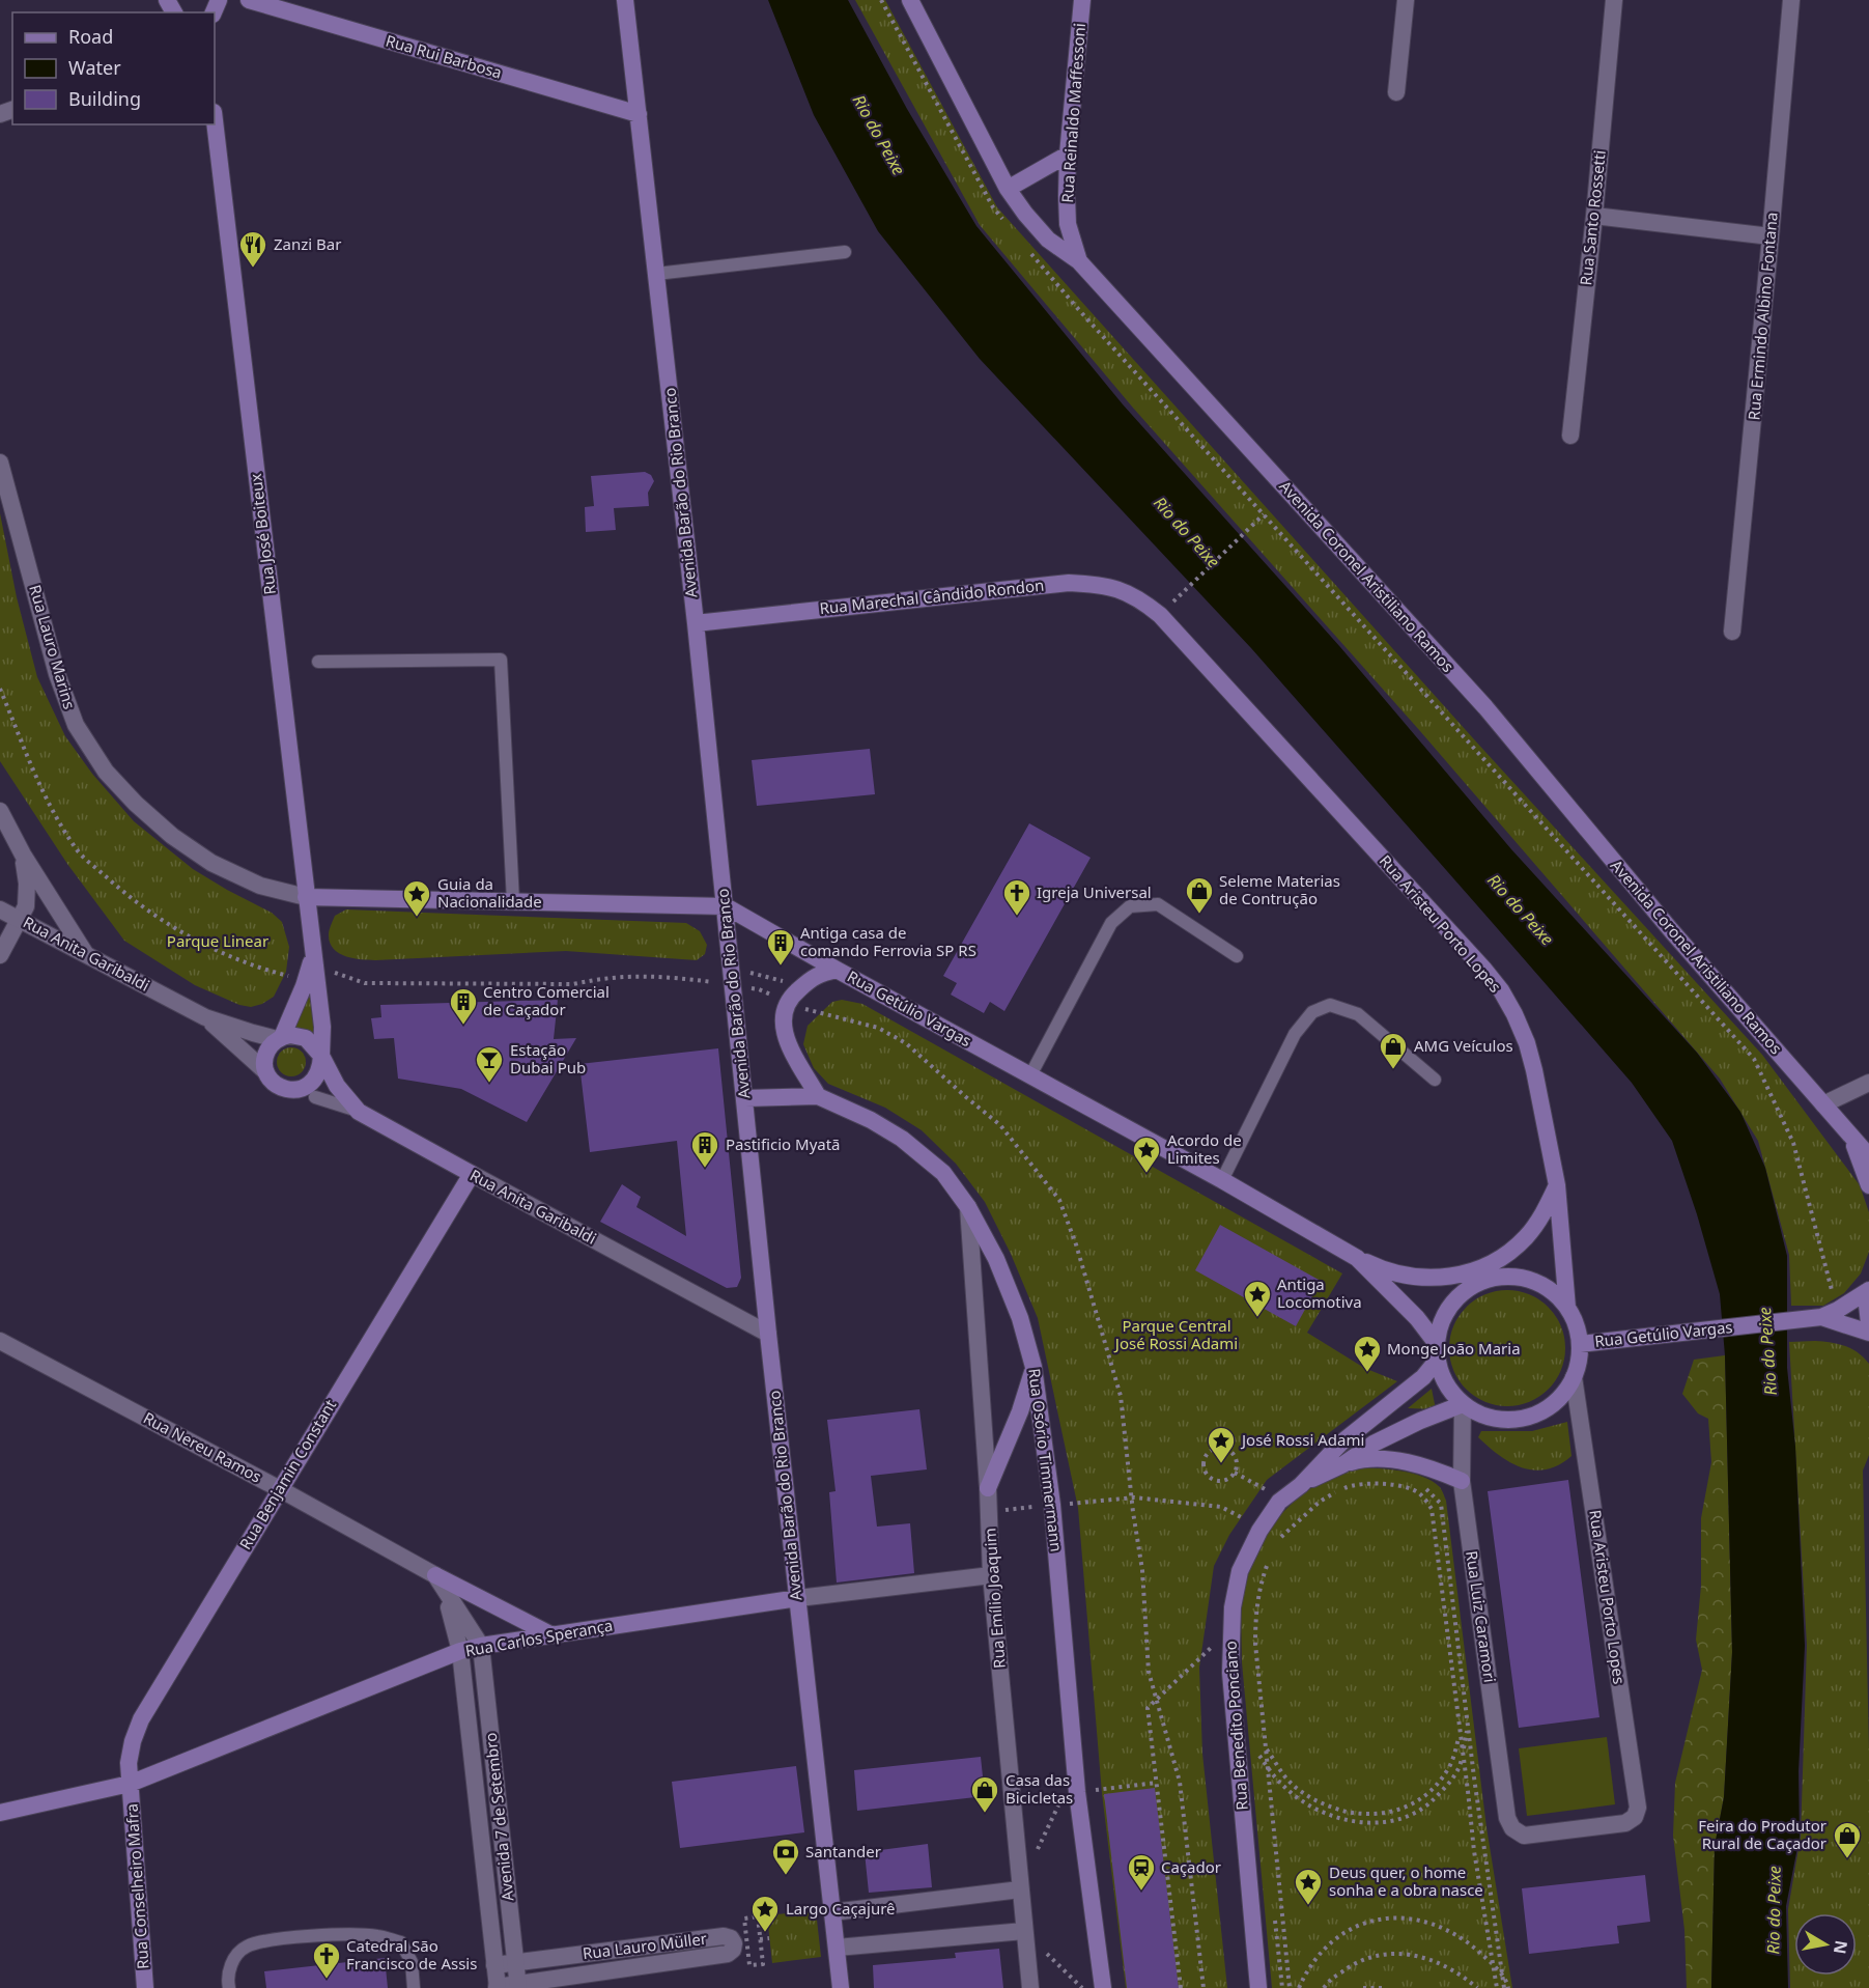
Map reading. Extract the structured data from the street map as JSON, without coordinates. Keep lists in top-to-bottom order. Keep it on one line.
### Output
{"streets":{"main road":["Rua Rui Barbosa","Rua Reinaldo Maffessoni","Avenida Barão do Rio Branco","Rua José Boiteux","Avenida Coronel Aristiliano Ramos","Rua Marechal Cândido Rondon","Rua Aristeu Porto Lopes","Rua Anita Garibaldi","Rua Getúlio Vargas","Rua Osório Timmermann","Rua Benjamin Constant","Rua Carlos Sperança","Rua Benedito Ponciano","Rua Conselheiro Mafra"],"street":["Rua Santo Rossetti","Rua Ermindo Albino Fontana","Rua Lauro Marins","Rua Nereu Ramos","Rua Emílio Joaquim","Rua Luiz Caramori","Avenida 7 de Setembro","Rua Lauro Müller"]},"crossings":[["Rua Rui Barbosa","Avenida Barão do Rio Branco"],["Rua Reinaldo Maffessoni","Avenida Coronel Aristiliano Ramos"],["Avenida Barão do Rio Branco","Rua Marechal Cândido Rondon"],["Avenida Barão do Rio Branco","Rua Anita Garibaldi"],["Avenida Barão do Rio Branco","Rua Getúlio Vargas"],["Avenida Barão do Rio Branco","Rua Osório Timmermann"],["Avenida Barão do Rio Branco","Rua Carlos Sperança"],["Rua José Boiteux","Rua Lauro Marins"],["Rua José Boiteux","Rua Anita Garibaldi"],["Rua José Boiteux","Rua Getúlio Vargas"],["Rua Marechal Cândido Rondon","Rua Aristeu Porto Lopes"],["Rua Lauro Marins","Rua Getúlio Vargas"],["Rua Aristeu Porto Lopes","Rua Getúlio Vargas"],["Rua Aristeu Porto Lopes","Rua Luiz Caramori"],["Rua Aristeu Porto Lopes","Rua Benedito Ponciano"],["Rua Anita Garibaldi","Rua Benjamin Constant"],["Rua Getúlio Vargas","Rua Luiz Caramori"],["Rua Getúlio Vargas","Rua Benedito Ponciano"],["Rua Nereu Ramos","Rua Benjamin Constant"],["Rua Nereu Ramos","Rua Carlos Sperança"],["Rua Nereu Ramos","Avenida 7 de Setembro"],["Rua Osório Timmermann","Rua Emílio Joaquim"],["Rua Benjamin Constant","Rua Carlos Sperança"],["Rua Benjamin Constant","Rua Conselheiro Mafra"],["Rua Emílio Joaquim","Rua Carlos Sperança"],["Rua Luiz Caramori","Rua Benedito Ponciano"],["Rua Carlos Sperança","Avenida 7 de Setembro"],["Rua Carlos Sperança","Rua Conselheiro Mafra"],["Avenida 7 de Setembro","Rua Lauro Müller"]],"water":["Rio do Peixe"],"parks":["Parque Linear","Parque Central José Rossi Adami"],"places":{"restaurant":["Zanzi Bar"],"shop":["Seleme Materias de Contrução","AMG Veículos","Casa das Bicicletas","Feira do Produtor Rural de Caçador"],"church":["Igreja Universal","Catedral São Francisco de Assis"],"place":["Guia da Nacionalidade","Acordo de Limites","Antiga Locomotiva","Monge João Maria","José Rossi Adami","Deus quer, o home sonha e a obra nasce","Largo Caçajurê"],"building":["Antiga casa de comando Ferrovia SP RS","Centro Comercial de Caçador","Pastificio Myatã"],"bar":["Estação Dubai Pub"],"bank":["Santander"],"station":["Caçador"]},"legend":["Road","Water","Building"],"north":"right"}
